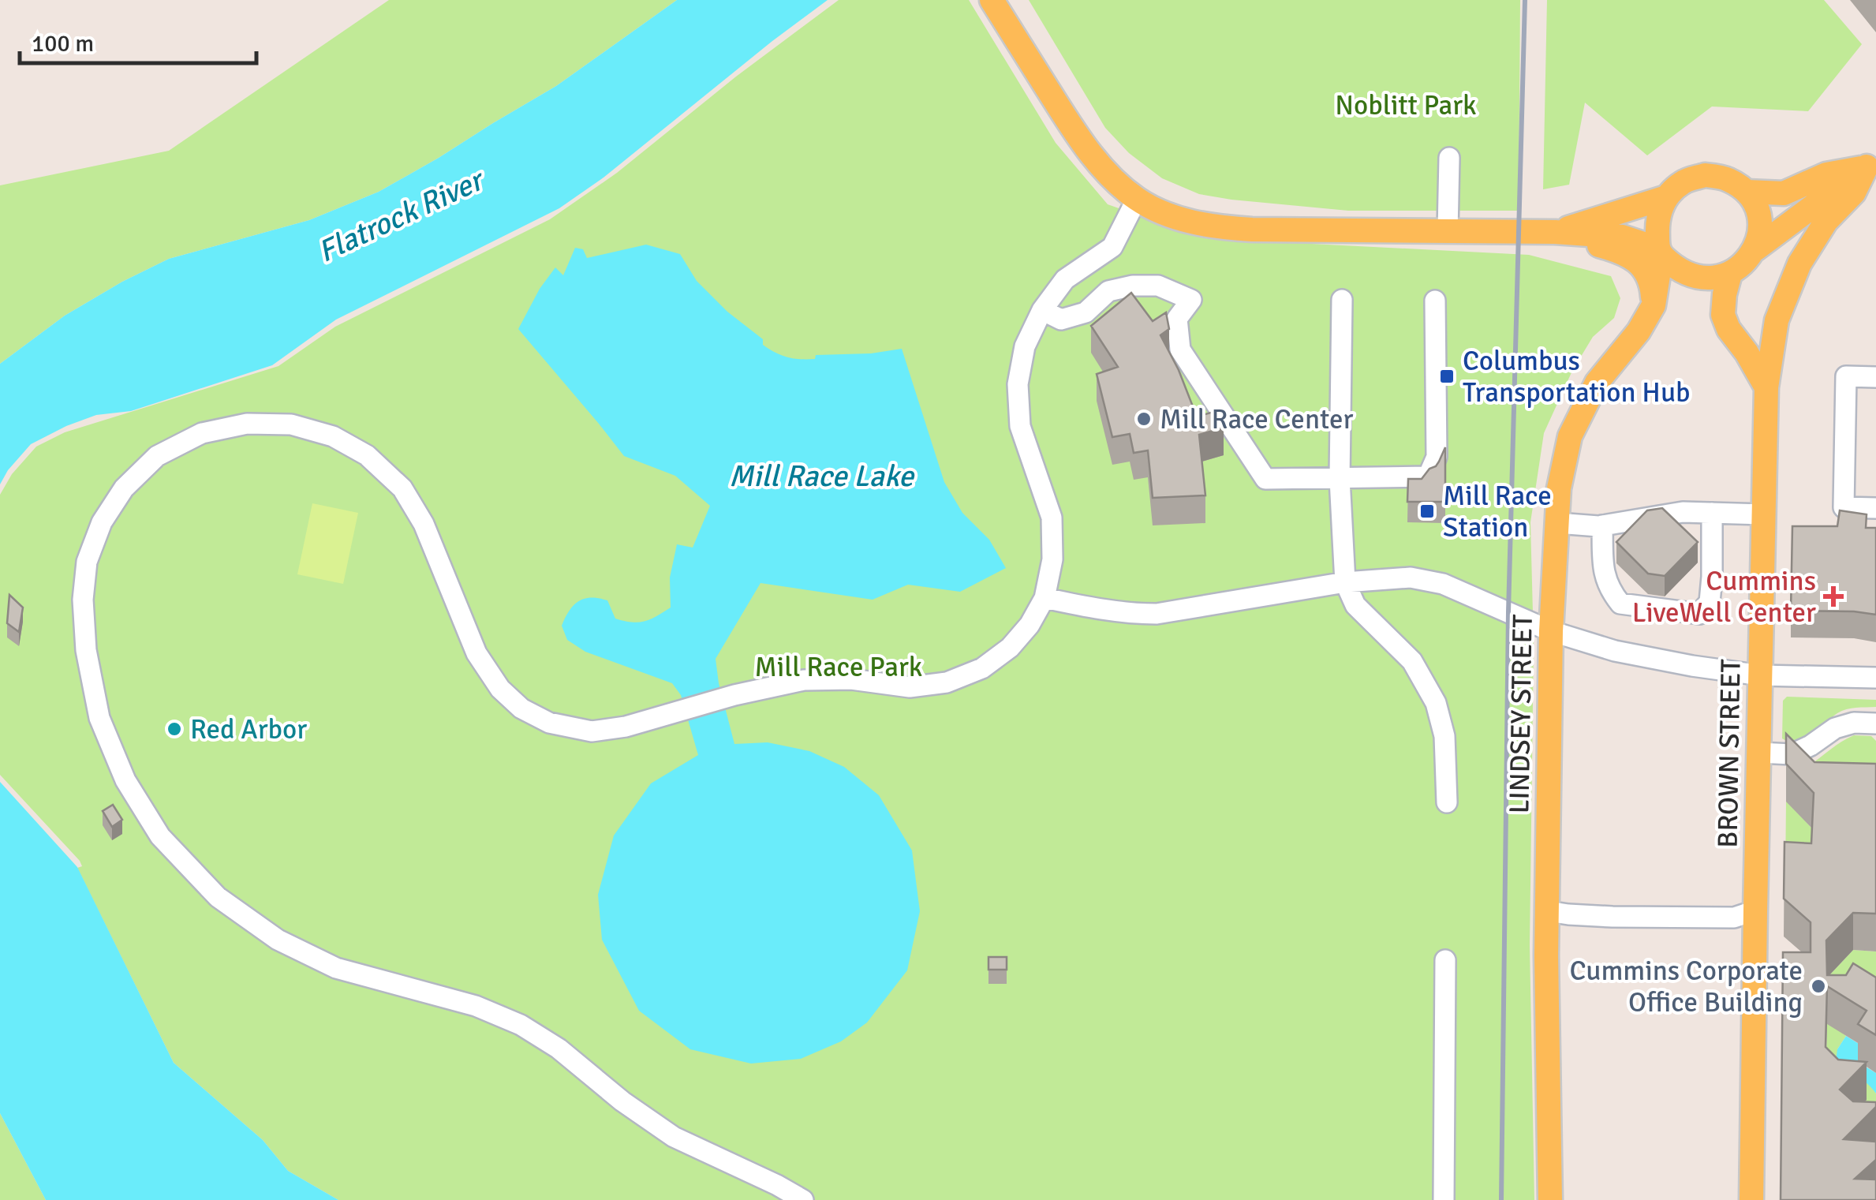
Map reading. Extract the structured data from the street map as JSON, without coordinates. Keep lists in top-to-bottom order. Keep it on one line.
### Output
{"streets":{"main road":["LINDSEY STREET","BROWN STREET"]},"water":["Flatrock River","Mill Race Lake"],"parks":["Noblitt Park","Mill Race Park"],"places":{"transit":["Columbus Transportation Hub","Mill Race Station"],"other":["Mill Race Center","Red Arbor","Cummins Corporate Office Building"],"health":["Cummins LiveWell Center"]},"scale_bar":"100 m"}
